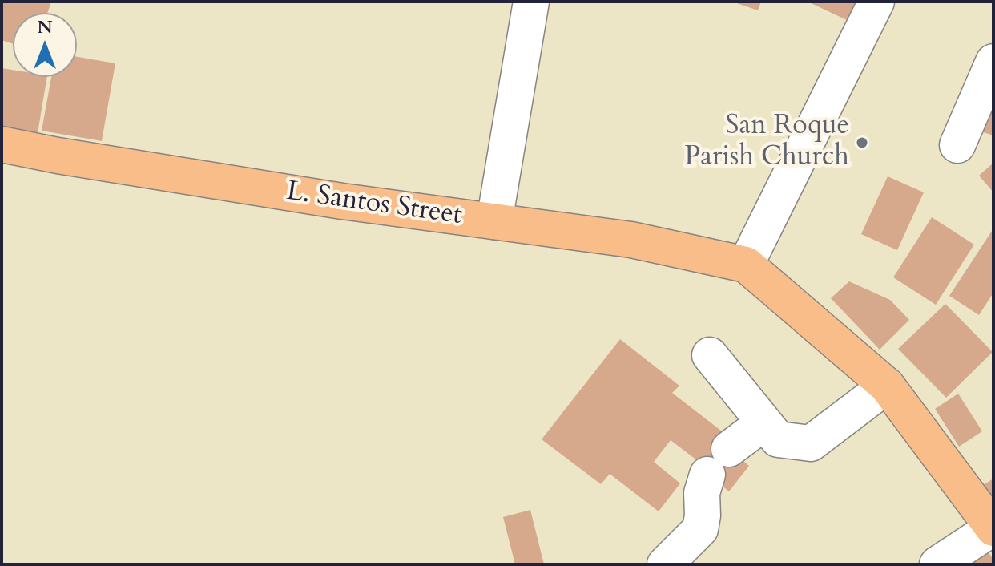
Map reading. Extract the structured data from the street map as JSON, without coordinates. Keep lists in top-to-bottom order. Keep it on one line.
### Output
{"streets":{"main road":["L. Santos Street"]},"places":["San Roque Parish Church"],"north":"top"}
